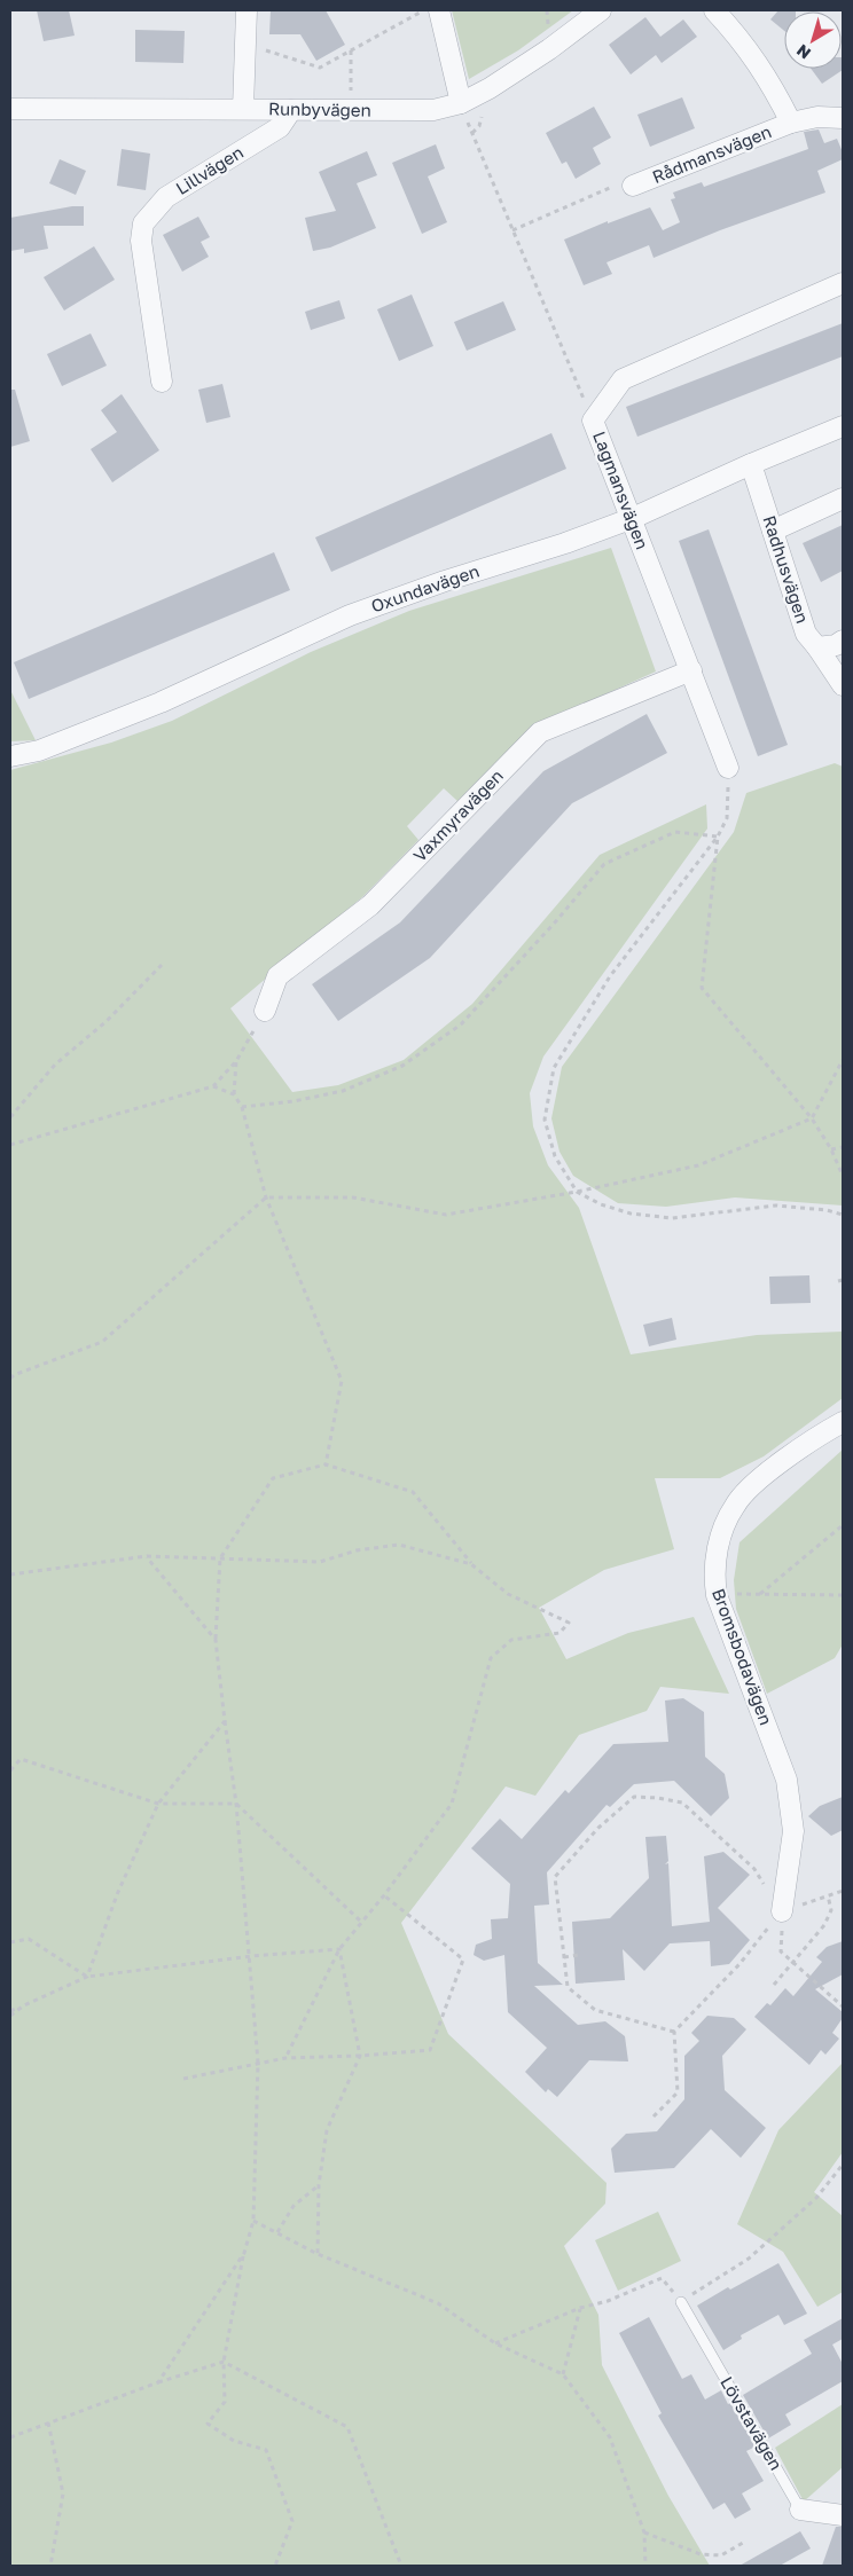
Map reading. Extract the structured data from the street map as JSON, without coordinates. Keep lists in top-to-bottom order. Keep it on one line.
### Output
{"streets":{"street":["Runbyvägen","Rådmansvägen","Lillvägen","Lagmansvägen","Radhusvägen","Oxundavägen","Vaxmyravägen","Bromsbodavägen","Lövstavägen"]},"crossings":[["Runbyvägen","Lillvägen"],["Lagmansvägen","Oxundavägen"],["Lagmansvägen","Vaxmyravägen"],["Radhusvägen","Oxundavägen"]],"north":"bottom left"}
